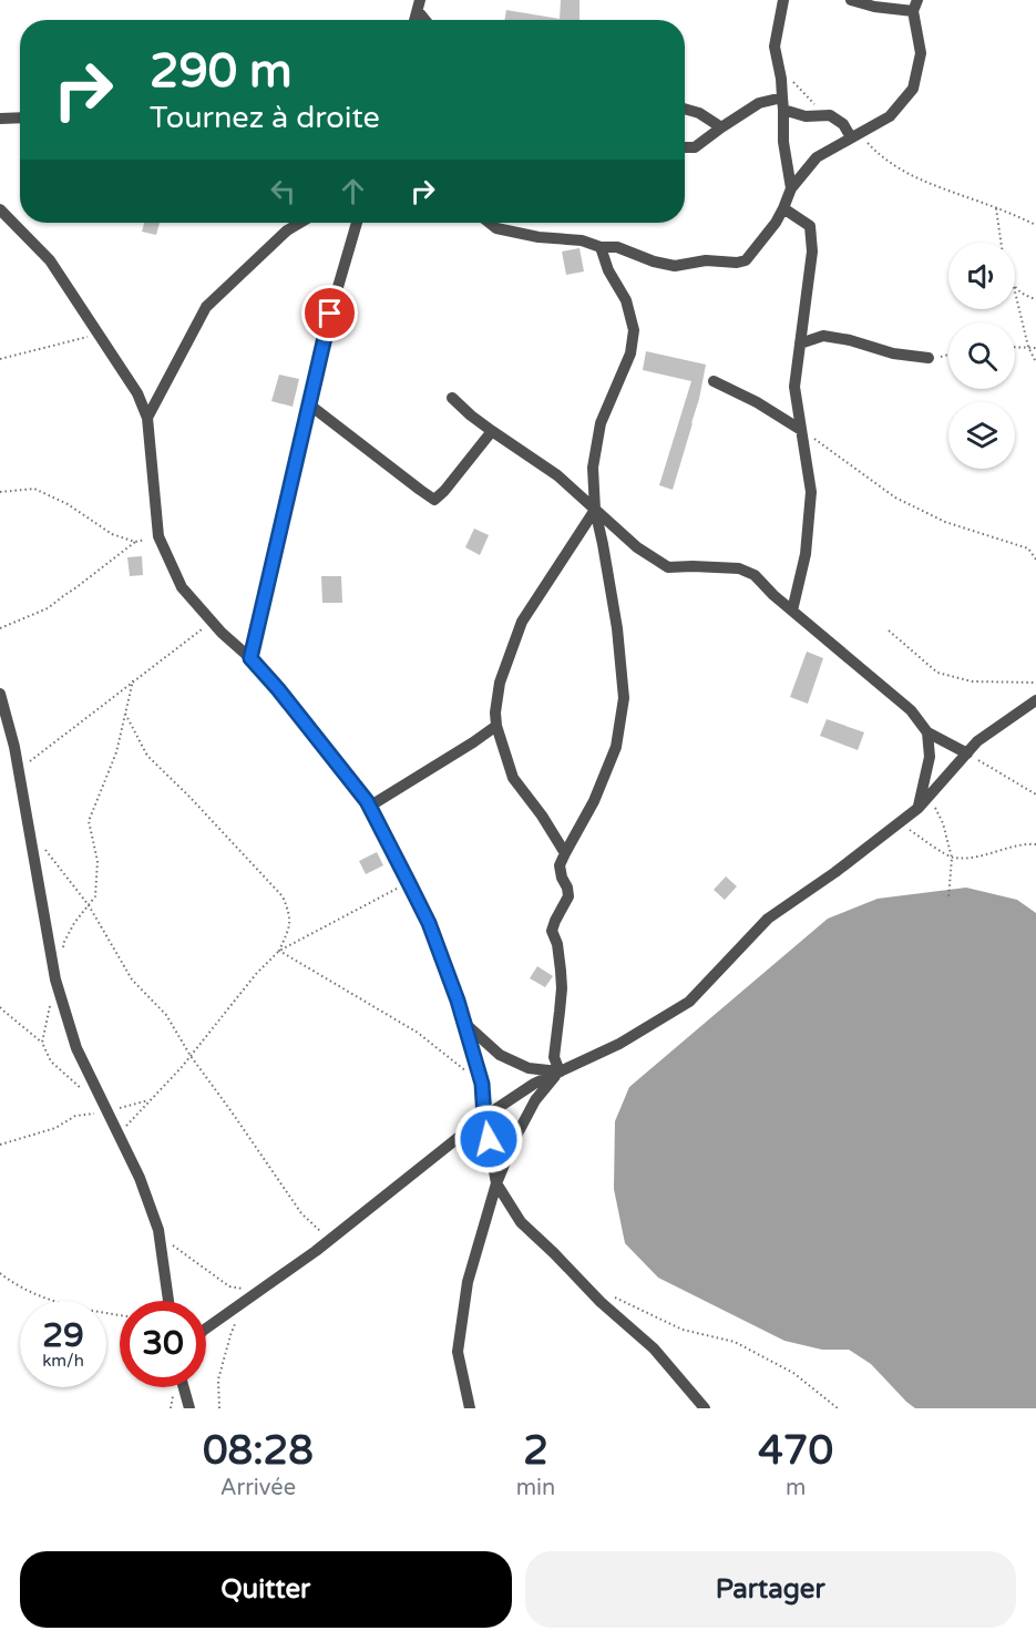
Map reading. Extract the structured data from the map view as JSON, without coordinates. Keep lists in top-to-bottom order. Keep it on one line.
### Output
{"page":{"turn":["290 m","Tournez à droite"],"speed":"29 km/h","limit":"30","eta":["08:28","Arrivée","2","min","470","m"],"buttons":["Quitter","Partager"]}}
